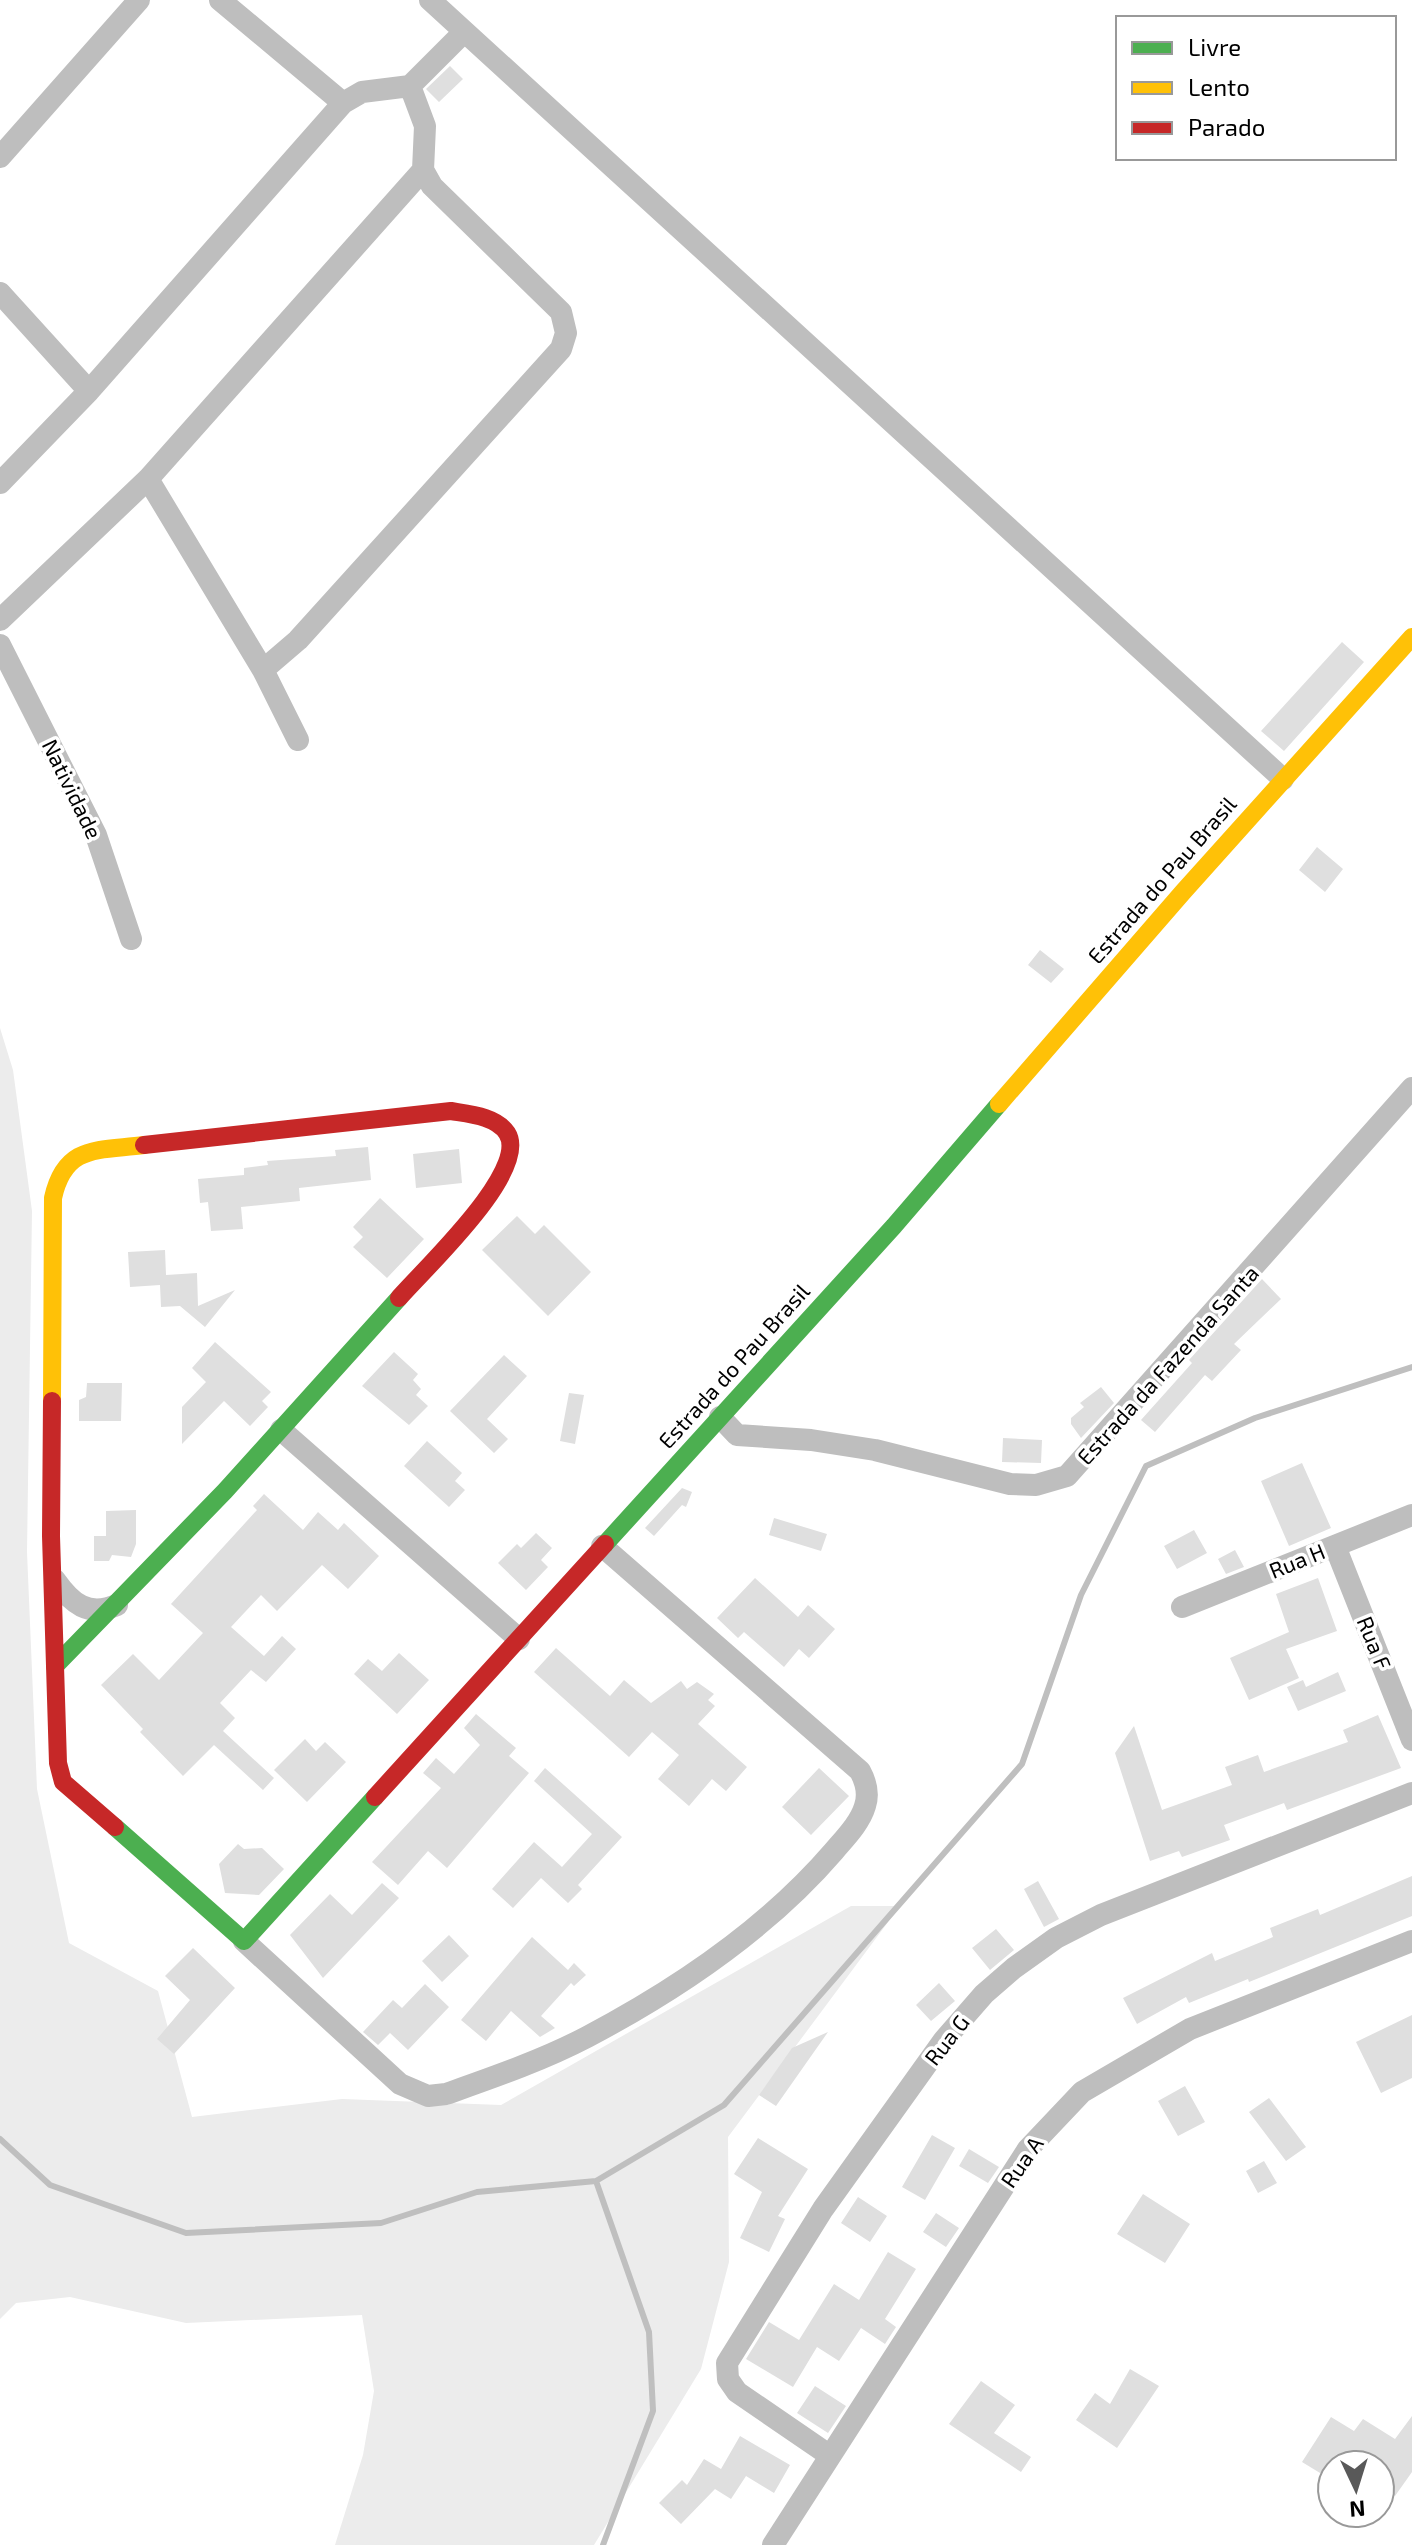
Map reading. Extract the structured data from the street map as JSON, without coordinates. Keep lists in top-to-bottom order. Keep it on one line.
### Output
{"streets":{"street":["Natividade","Estrada do Pau Brasil","Estrada da Fazenda Santa","Rua H","Rua F","Rua G","Rua A"]},"crossings":[["Estrada do Pau Brasil","Estrada da Fazenda Santa"],["Rua H","Rua F"],["Rua G","Rua A"]],"legend":["Livre","Lento","Parado"],"north":"bottom"}
